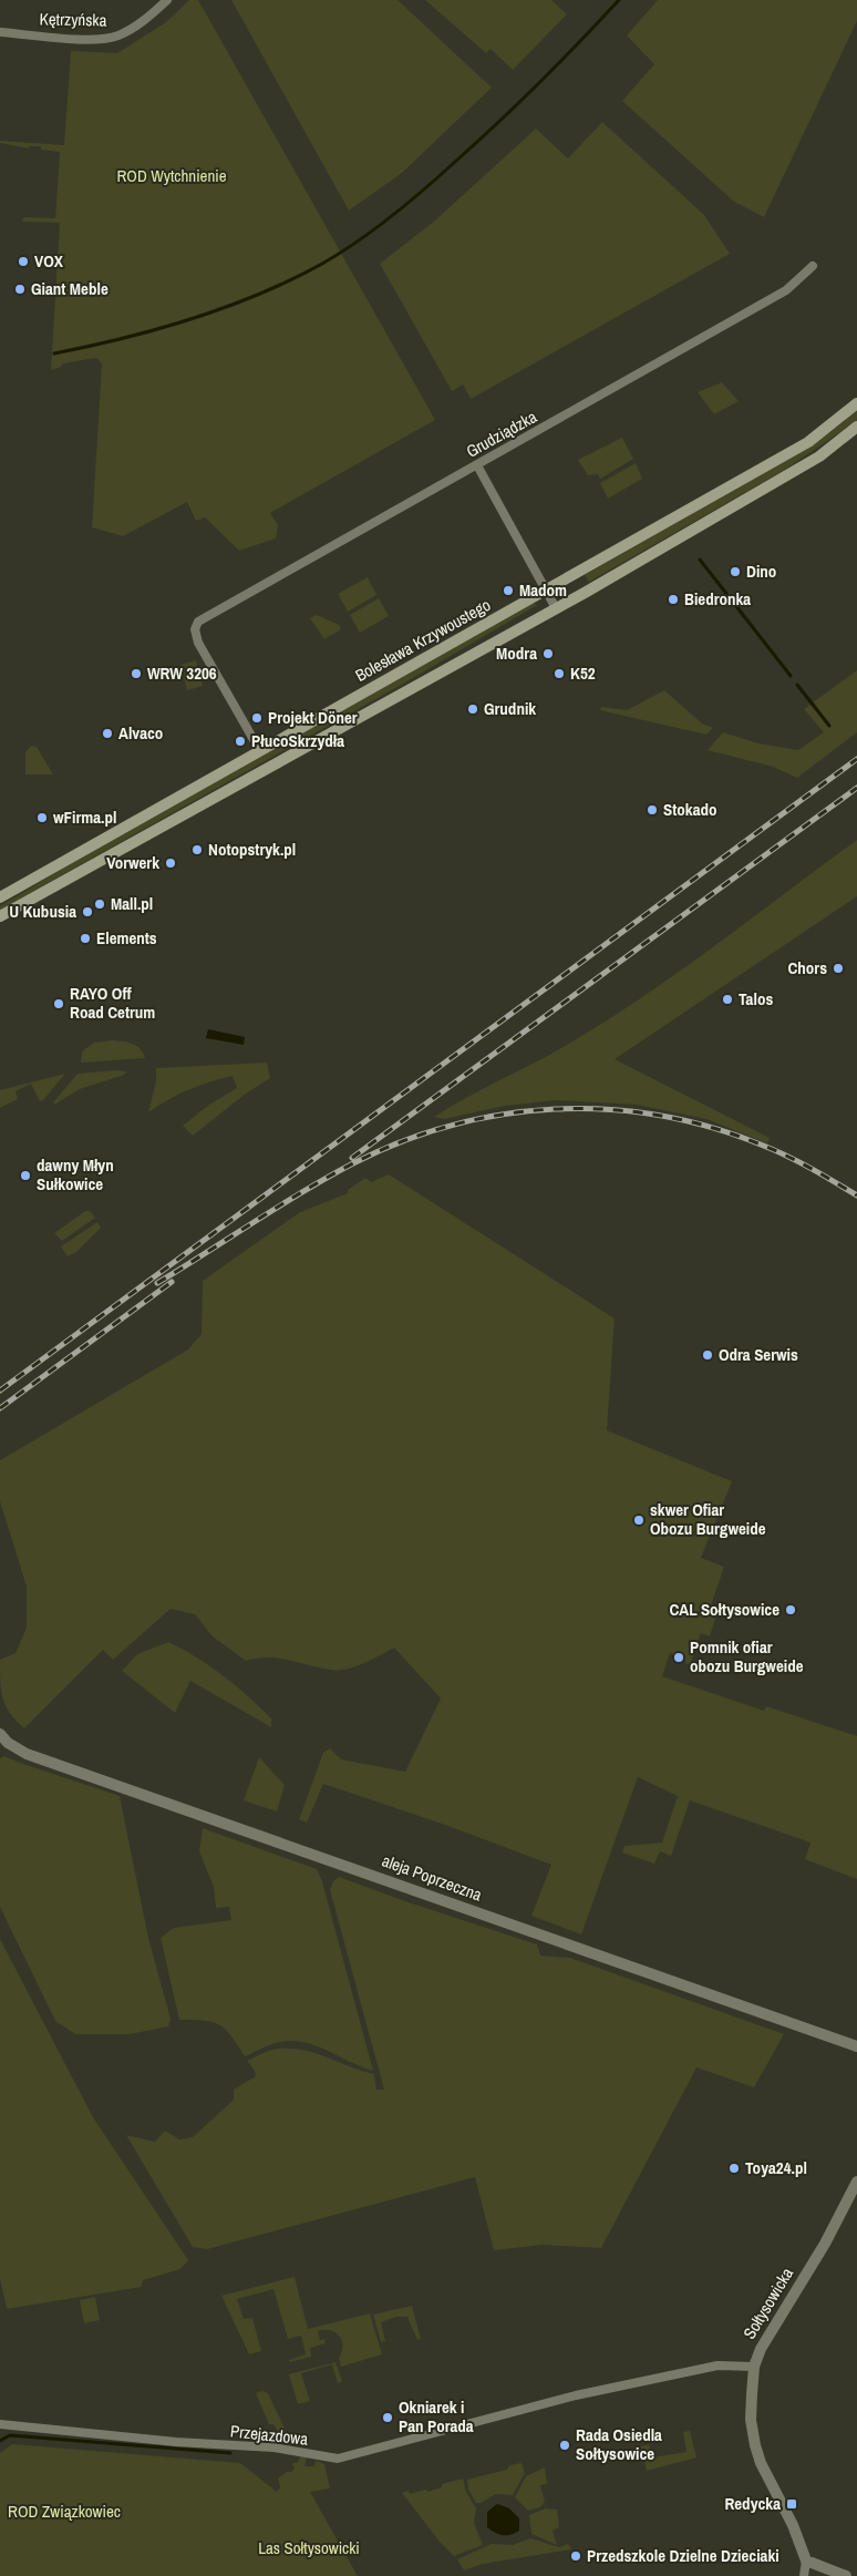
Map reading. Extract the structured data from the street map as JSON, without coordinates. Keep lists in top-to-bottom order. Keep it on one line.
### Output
{"streets":{"main road":["Bolesława Krzywoustego"],"street":["Kętrzyńska","Grudziądzka","aleja Poprzeczna","Sołtysowicka","Przejazdowa"]},"crossings":[["Grudziądzka","Bolesława Krzywoustego"],["Sołtysowicka","Przejazdowa"]],"parks":["ROD Wytchnienie","ROD Związkowiec","Las Sołtysowicki"],"places":{"other":["VOX","Giant Meble","Dino","Madom","Biedronka","Modra","WRW 3206","K52","Grudnik","Projekt Döner","Alvaco","PłucoSkrzydła","Stokado","wFirma.pl","Notopstryk.pl","Vorwerk","Mall.pl","U Kubusia","Elements","Chors","Talos","RAYO Off Road Cetrum","dawny Młyn Sułkowice","Odra Serwis","skwer Ofiar Obozu Burgweide","CAL Sołtysowice","Pomnik ofiar obozu Burgweide","Toya24.pl","Okniarek i Pan Porada","Rada Osiedla Sołtysowice","Przedszkole Dzielne Dzieciaki"],"transit":["Redycka"]}}
